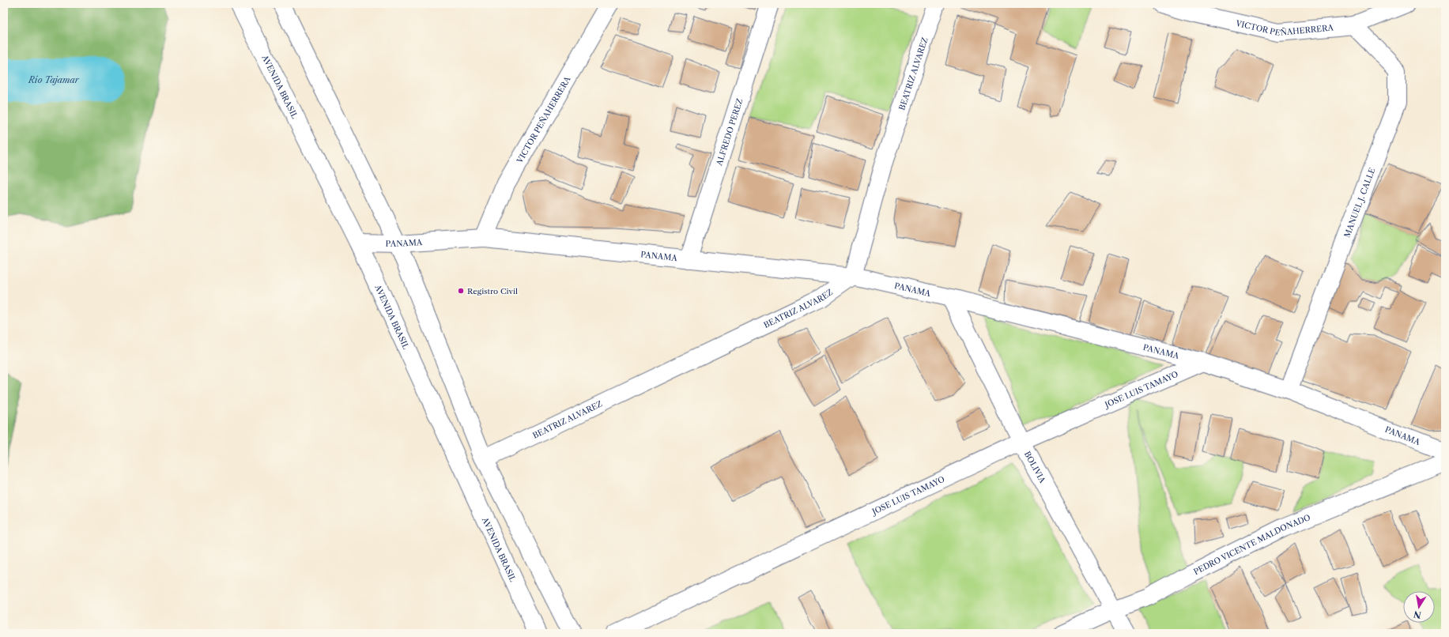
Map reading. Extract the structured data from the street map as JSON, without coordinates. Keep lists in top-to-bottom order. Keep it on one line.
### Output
{"streets":{"street":["VICTOR PEÑAHERRERA","BEATRIZ ALVAREZ","AVENIDA BRASIL","ALFREDO PEREZ","MANUEL J. CALLE","PANAMA","JOSE LUIS TAMAYO","BOLIVIA","PEDRO VICENTE MALDONADO"]},"crossings":[["VICTOR PEÑAHERRERA","MANUEL J. CALLE"],["VICTOR PEÑAHERRERA","PANAMA"],["BEATRIZ ALVAREZ","PANAMA"],["AVENIDA BRASIL","PANAMA"],["ALFREDO PEREZ","PANAMA"],["MANUEL J. CALLE","PANAMA"],["PANAMA","JOSE LUIS TAMAYO"],["PANAMA","BOLIVIA"],["JOSE LUIS TAMAYO","BOLIVIA"],["BOLIVIA","PEDRO VICENTE MALDONADO"]],"water":["Río Tajamar"],"places":["Registro Civil"],"north":"bottom"}
